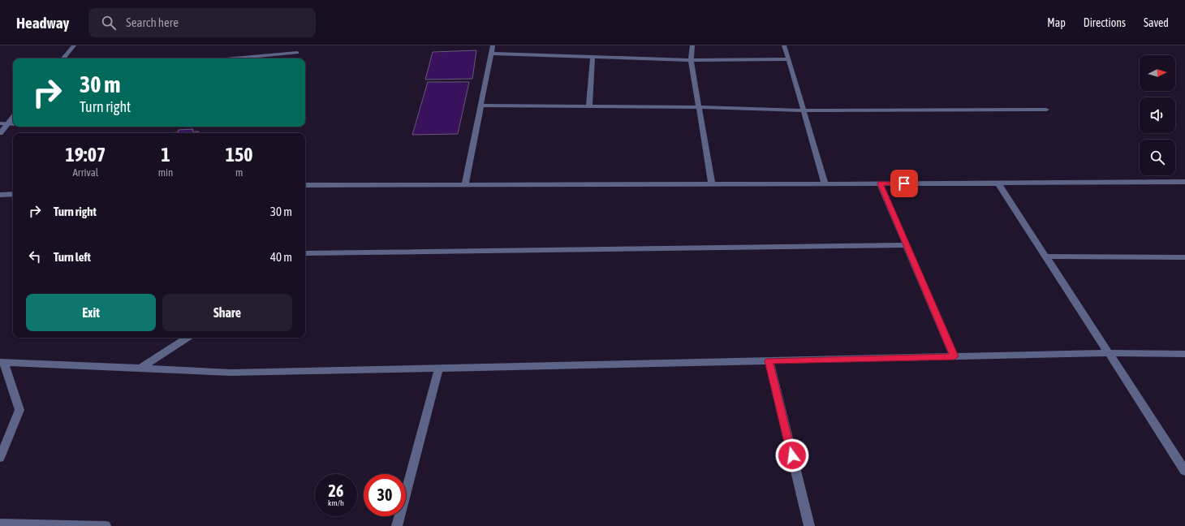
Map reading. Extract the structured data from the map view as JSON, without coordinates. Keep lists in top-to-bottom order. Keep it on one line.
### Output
{"north":"right","page":{"header":"Headway","search":"Search here","nav":["Map","Directions","Saved"],"turn":["30 m","Turn right"],"eta":["19:07","Arrival","1","min","150","m"],"list":[{"name":"Turn right","value":"30 m"},{"name":"Turn left","value":"40 m"}],"buttons":["Exit","Share"],"speed":"26 km/h","limit":"30"}}
